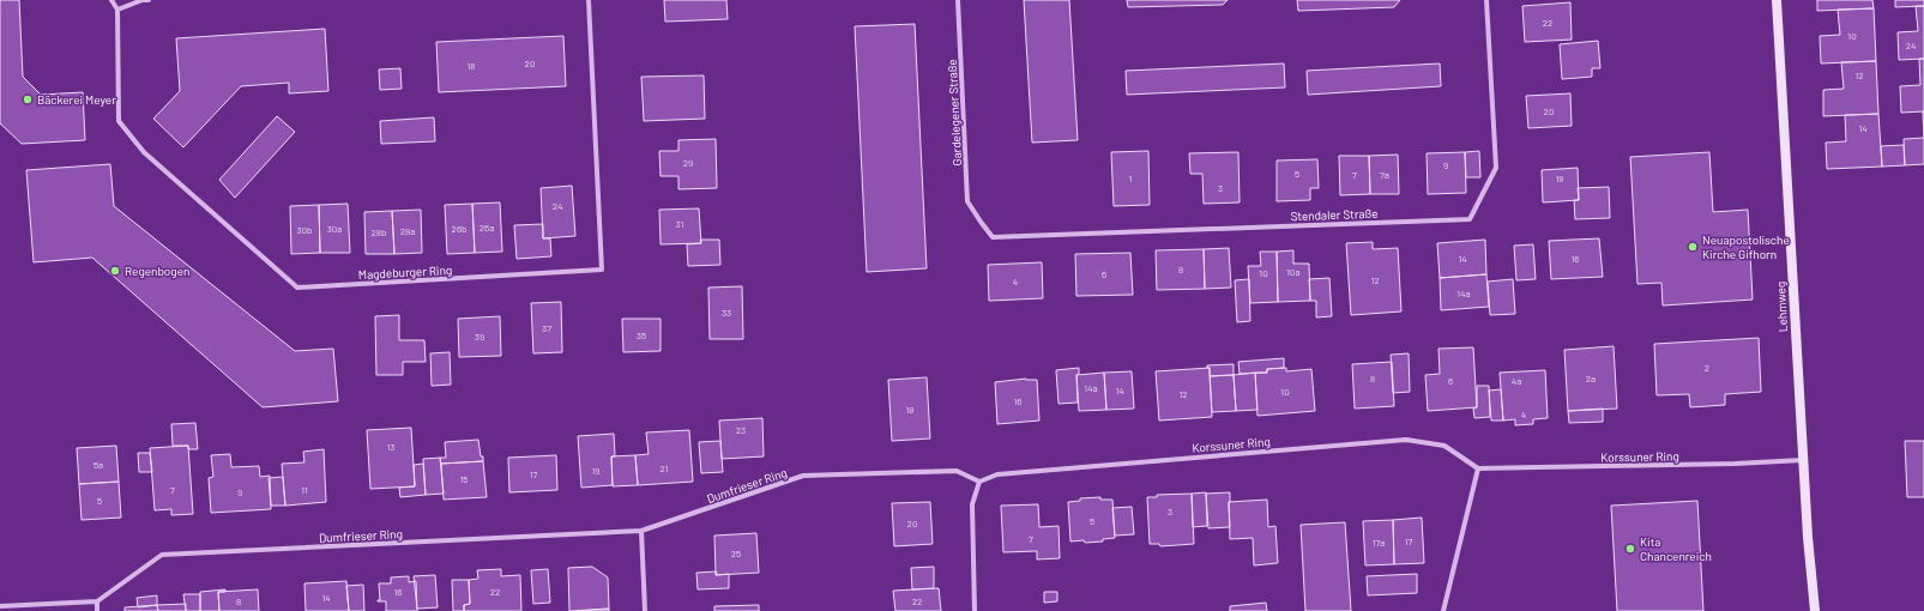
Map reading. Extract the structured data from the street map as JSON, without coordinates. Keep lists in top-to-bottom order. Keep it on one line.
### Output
{"streets":{"street":["Gardelegener Straße","Stendaler Straße","Magdeburger Ring","Lehmweg","Korssuner Ring","Dumfrieser Ring"]},"crossings":[["Gardelegener Straße","Stendaler Straße"],["Lehmweg","Korssuner Ring"],["Korssuner Ring","Dumfrieser Ring"]],"places":["Bäckerei Meyer","Neuapostolische Kirche Gifhorn","Regenbogen","Kita Chancenreich"],"house_numbers":["22","10","24","20","18","12","20","14","29","9","5","7","7a","1","18","3","24","31","26a","30a","26b","30b","28a","28b","14","16","8","10a","10","6","12","4","14a","33","37","35","39","2","8","2a","6","4a","14a","14","10","12","16","18","4","23","13","5a","21","19","17","15","7","11","9","5","3","5","20","7","17","17a","25","16","22","14","8","22"]}
